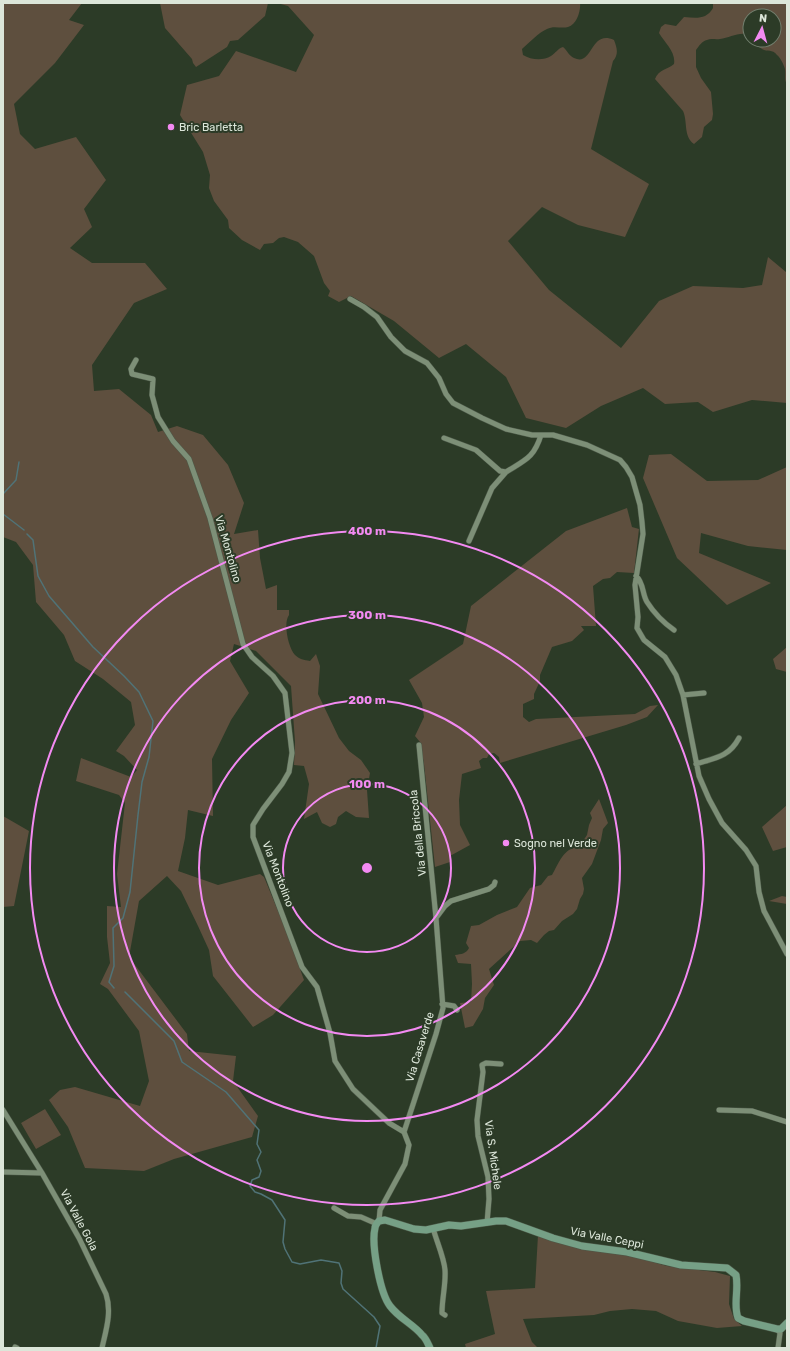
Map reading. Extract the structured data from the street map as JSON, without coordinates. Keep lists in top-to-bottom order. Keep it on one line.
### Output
{"streets":{"street":["Via Montolino","Via della Briccola","Via Casaverde","Via S. Michele","Via Valle Gola","Via Valle Ceppi"]},"crossings":[["Via Montolino","Via Casaverde"],["Via della Briccola","Via Casaverde"],["Via Casaverde","Via Valle Ceppi"],["Via S. Michele","Via Valle Ceppi"]],"places":["Bric Barletta","Sogno nel Verde"],"north":"top","rings":["400 m","300 m","200 m","100 m"]}
